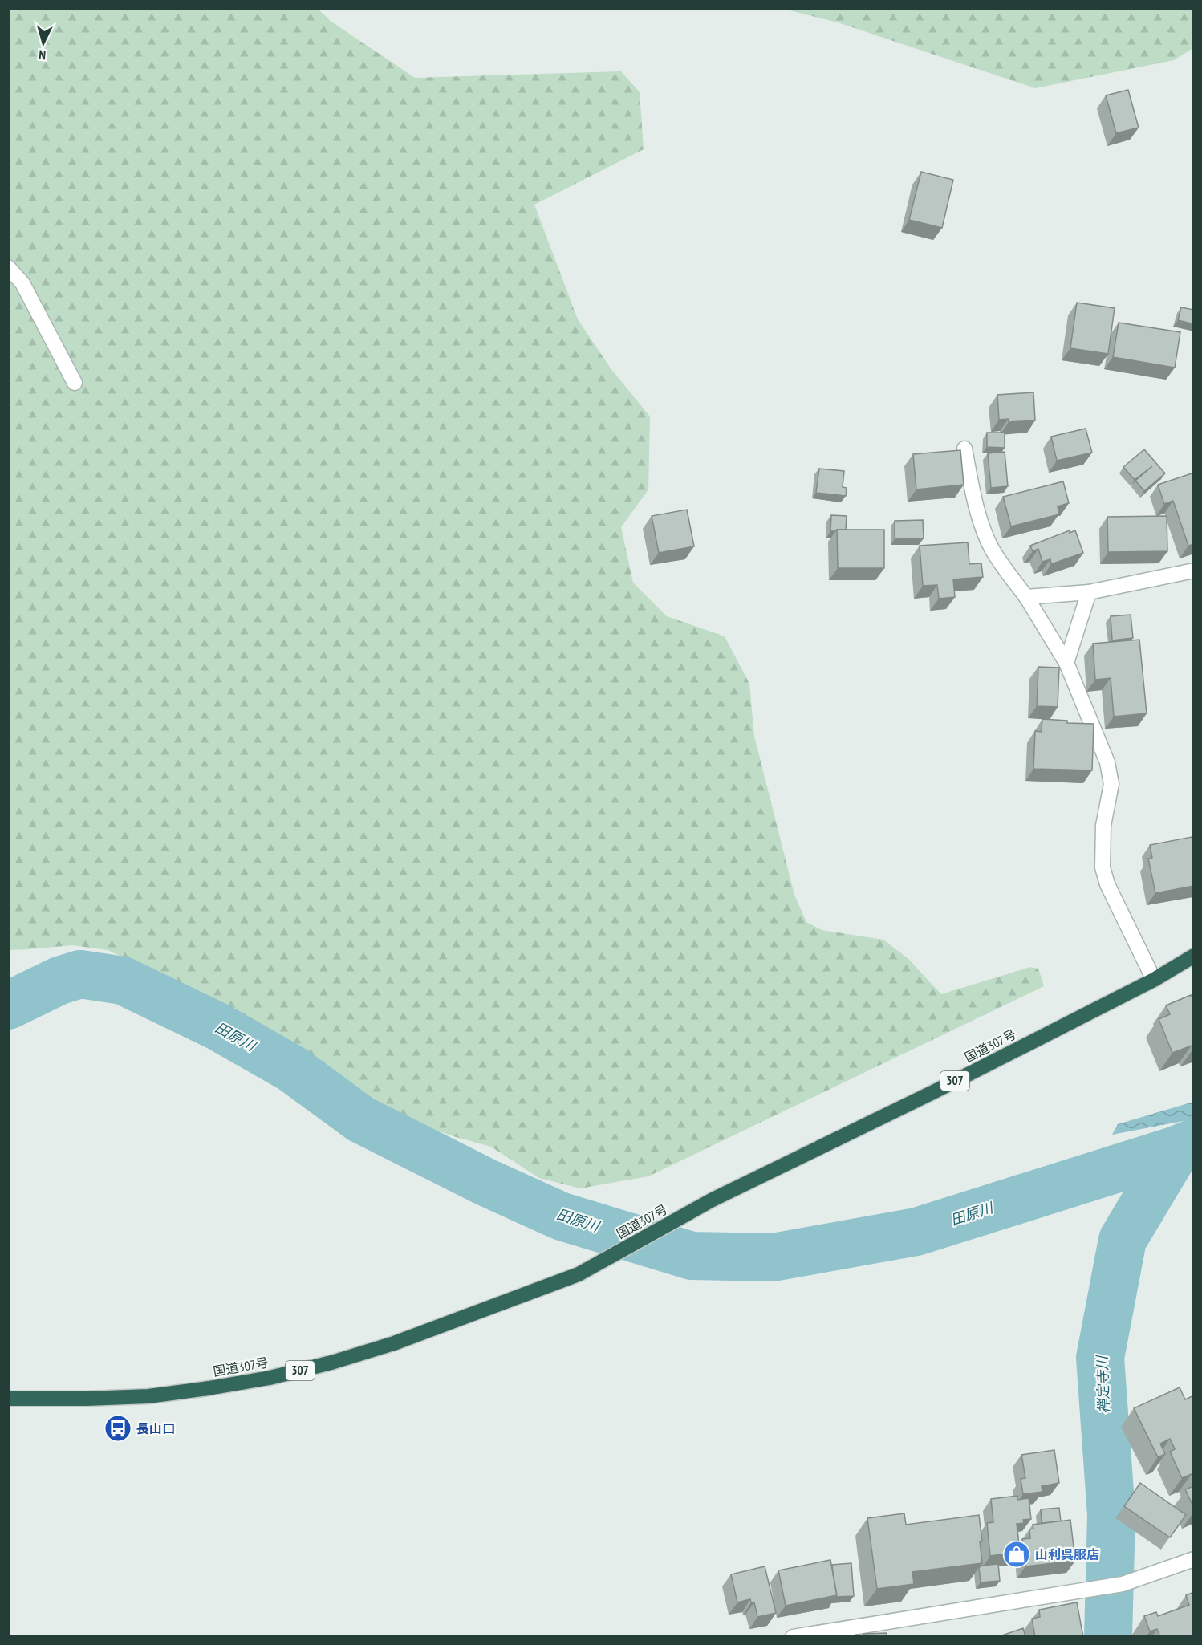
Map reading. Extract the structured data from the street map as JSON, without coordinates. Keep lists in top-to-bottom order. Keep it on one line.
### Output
{"streets":{"highway":["国道307号","307"]},"water":["田原川","禅定寺川"],"places":{"bus stop":["長山口"],"shop":["山利呉服店"]},"north":"bottom"}
